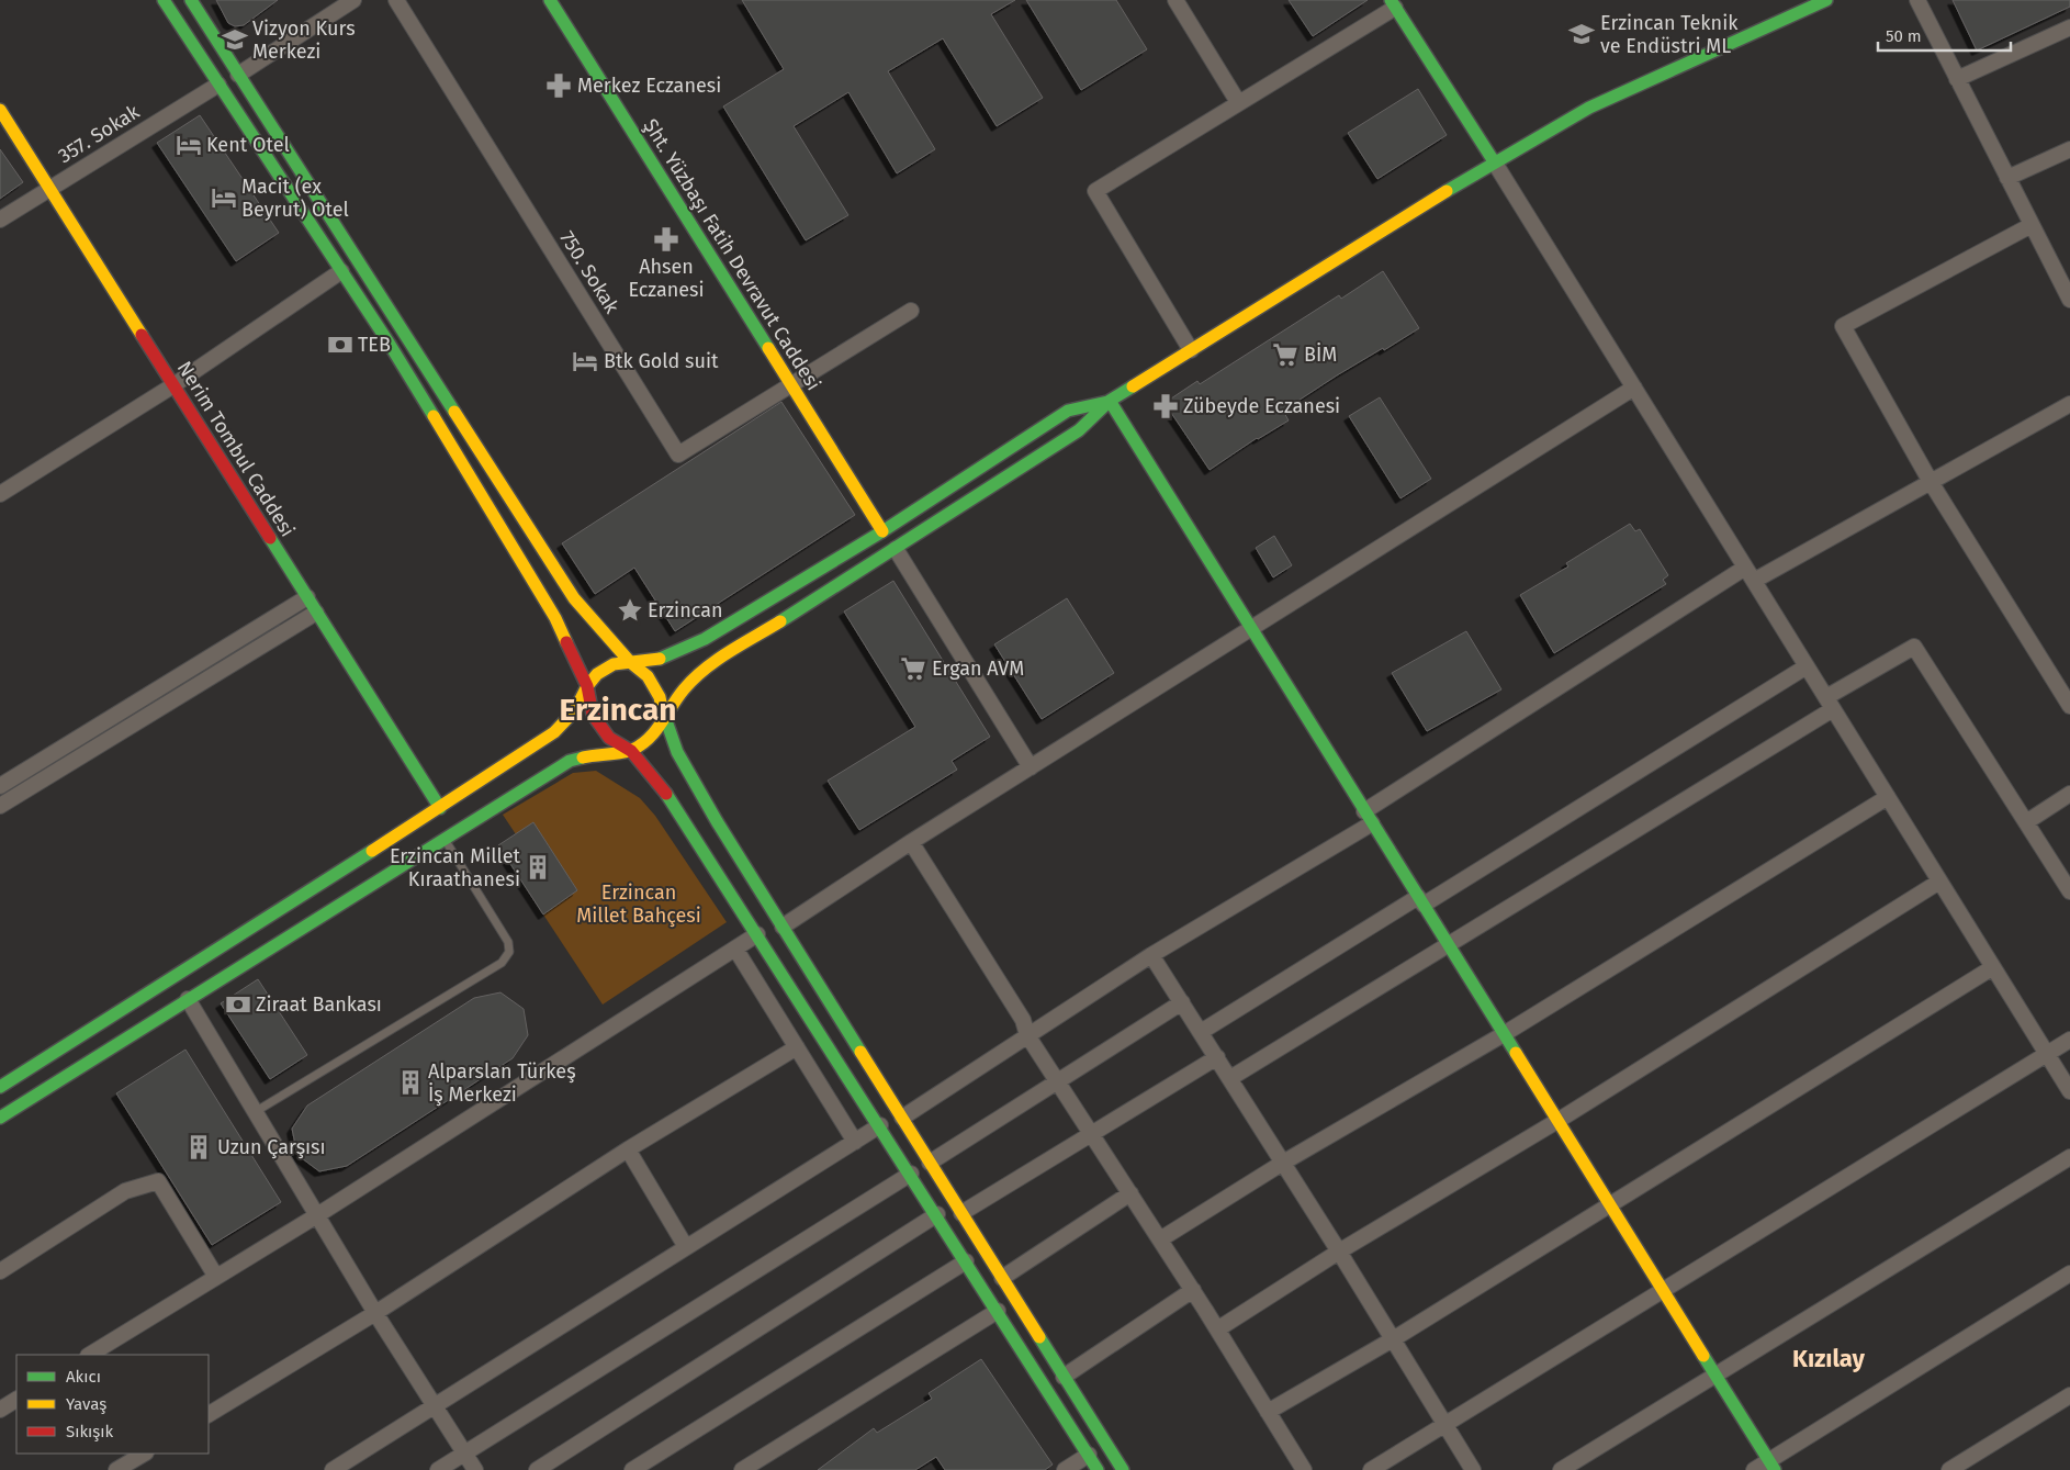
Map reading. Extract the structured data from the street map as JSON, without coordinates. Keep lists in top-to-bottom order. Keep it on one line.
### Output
{"streets":{"main road":["Şht. Yüzbaşı Fatih Devravut Caddesi","Nerim Tombul Caddesi"],"street":["357. Sokak","750. Sokak"]},"crossings":[["357. Sokak","Nerim Tombul Caddesi"],["Şht. Yüzbaşı Fatih Devravut Caddesi","750. Sokak"]],"districts":["Erzincan","Kızılay"],"parks":["Erzincan Millet Bahçesi"],"places":{"school or university":["Erzincan Teknik ve Endüstri ML","Vizyon Kurs Merkezi"],"pharmacy":["Merkez Eczanesi","Ahsen Eczanesi","Zübeyde Eczanesi"],"hotel":["Kent Otel","Macit (ex Beyrut) Otel","Btk Gold suit"],"bank":["TEB","Ziraat Bankası"],"supermarket":["BİM","Ergan AVM"],"place":["Erzincan"],"building":["Erzincan Millet Kıraathanesi","Alparslan Türkeş İş Merkezi","Uzun Çarşısı"]},"legend":["Akıcı","Yavaş","Sıkışık"],"scale_bar":"50 m"}
